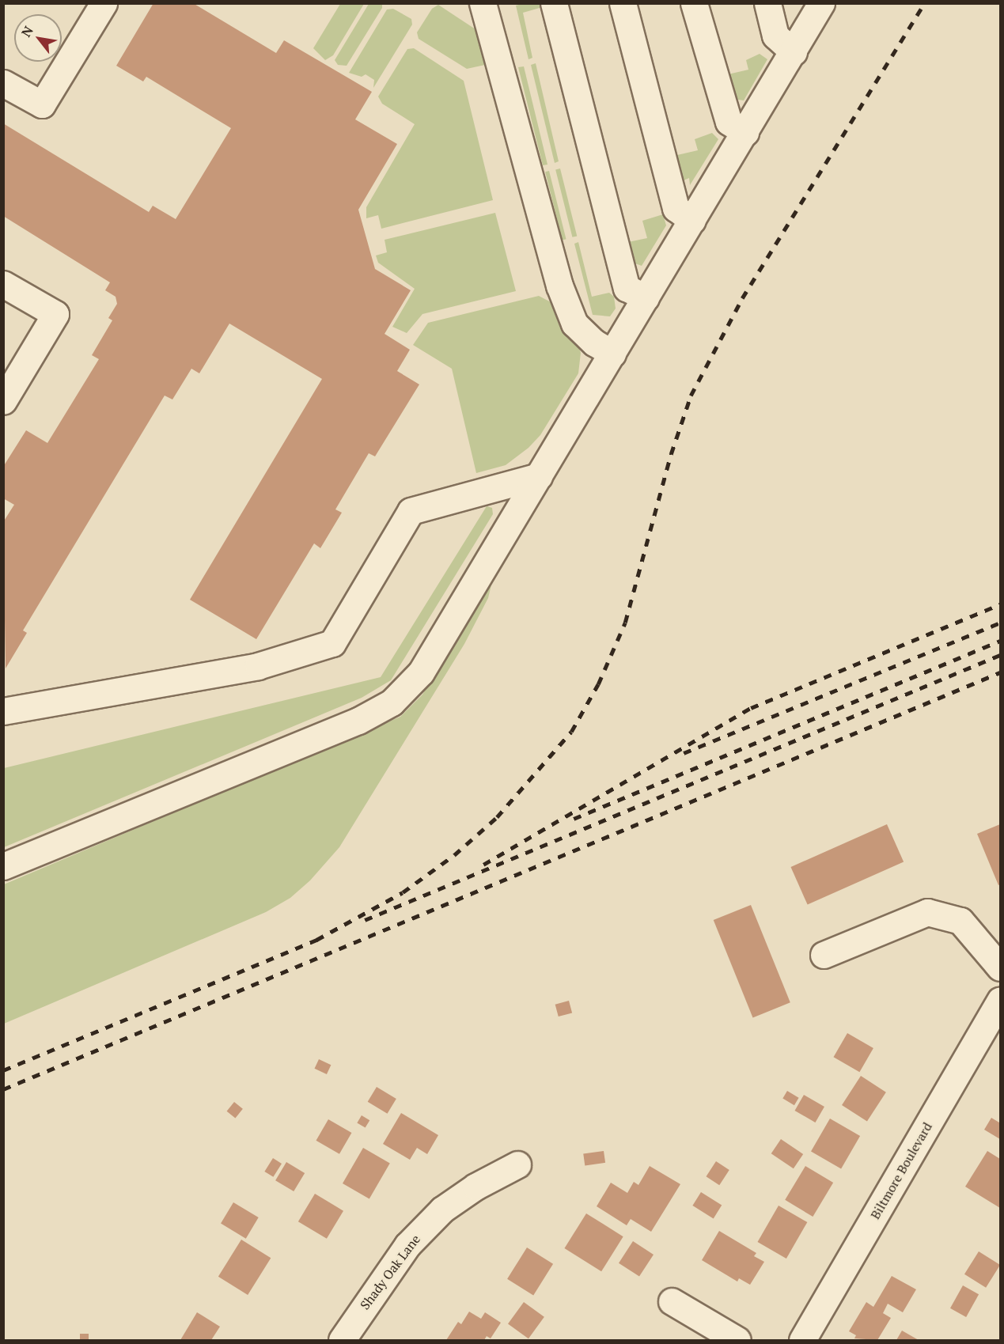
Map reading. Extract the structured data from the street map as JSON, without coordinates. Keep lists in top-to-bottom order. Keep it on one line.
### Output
{"streets":{"street":["Biltmore Boulevard","Shady Oak Lane"]},"north":"top left"}
